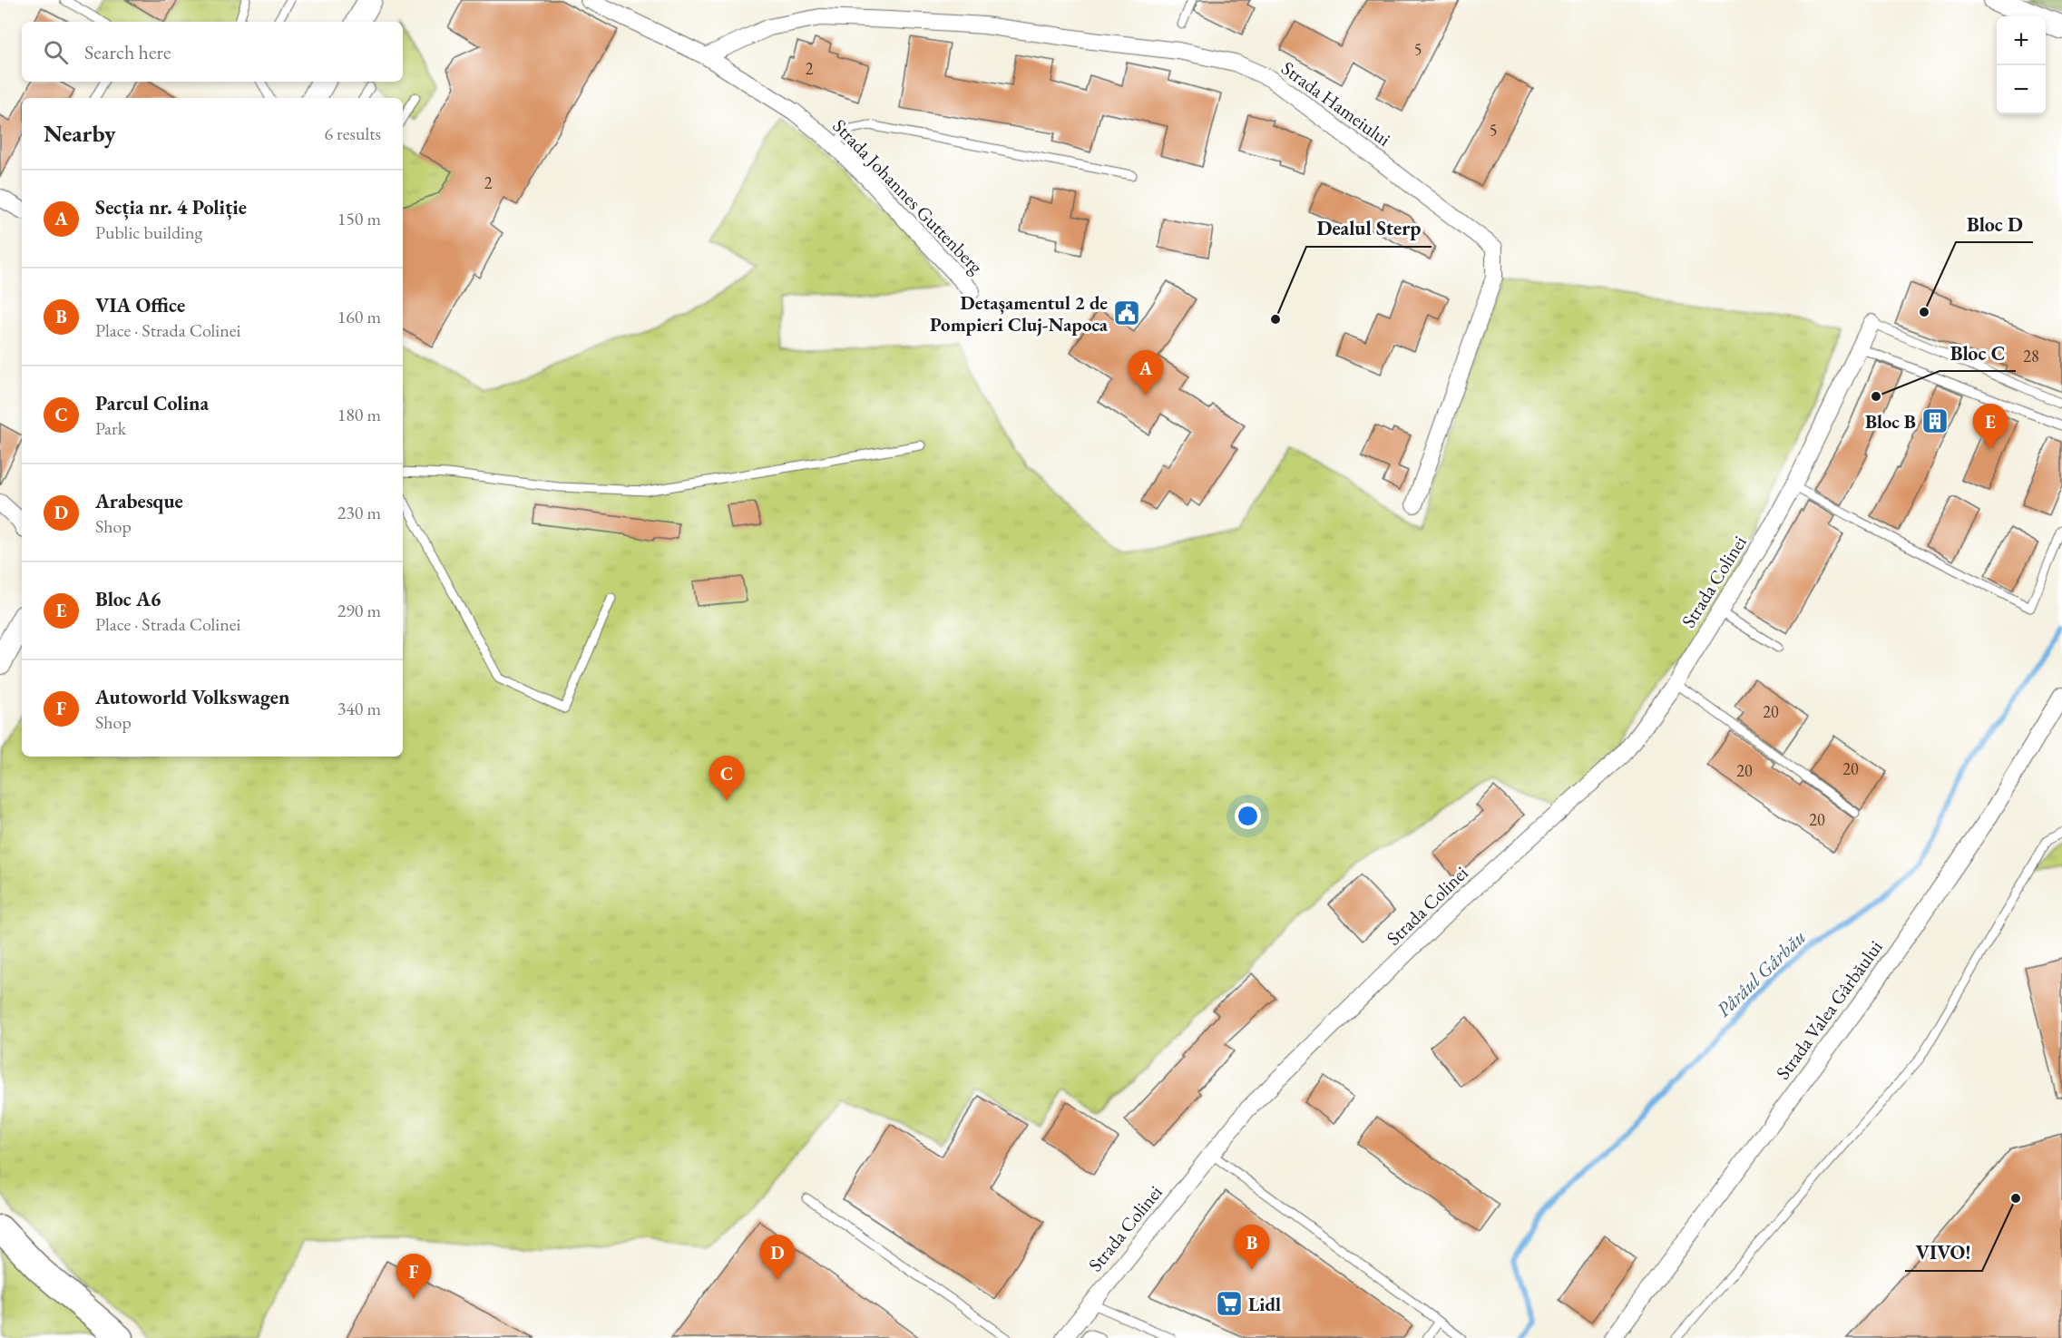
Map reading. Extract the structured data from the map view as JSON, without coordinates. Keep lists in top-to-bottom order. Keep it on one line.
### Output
{"streets":{"street":["Strada Hameiului","Strada Johannes Guttenberg","Strada Colinei","Strada Valea Gârbăului"]},"crossings":[["Strada Hameiului","Strada Johannes Guttenberg"]],"water":["Pârâul Gârbău"],"places":{"other":["Bloc D","Dealul Sterp","Bloc C","VIVO!"],"public building":["Detașamentul 2 de Pompieri Cluj-Napoca"],"building":["Bloc B"],"supermarket":["Lidl"]},"house_numbers":["5","2","5","2","28","20","20","20","20"],"page":{"map_buttons":["+","−"],"search":"Search here","heading":["Nearby","6 results"],"list":[{"mark":"A","name":"Secția nr. 4 Poliție","note":"Public building","value":"150 m"},{"mark":"B","name":"VIA Office","note":"Place · Strada Colinei","value":"160 m"},{"mark":"C","name":"Parcul Colina","note":"Park","value":"180 m"},{"mark":"D","name":"Arabesque","note":"Shop","value":"230 m"},{"mark":"E","name":"Bloc A6","note":"Place · Strada Colinei","value":"290 m"},{"mark":"F","name":"Autoworld Volkswagen","note":"Shop","value":"340 m"}],"pins":["A","E","C","B","D","F"]}}
